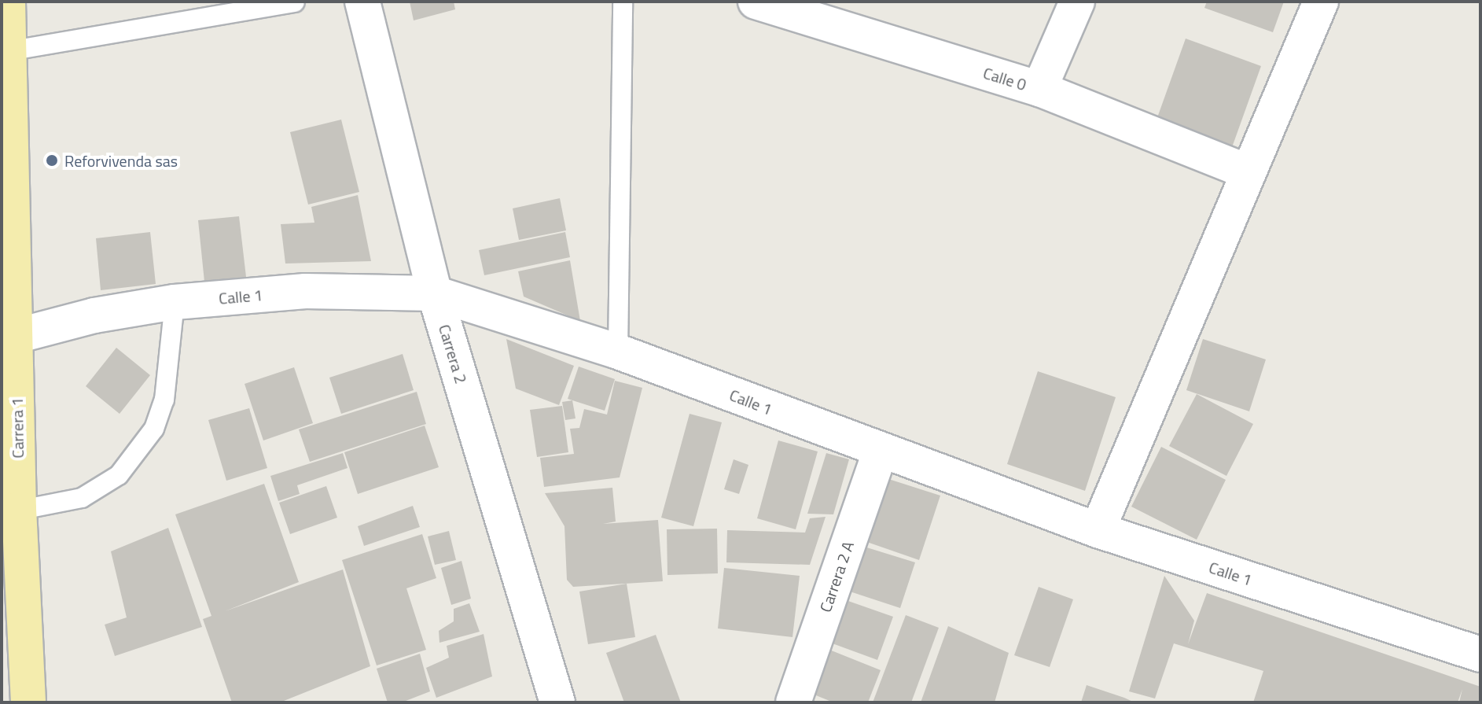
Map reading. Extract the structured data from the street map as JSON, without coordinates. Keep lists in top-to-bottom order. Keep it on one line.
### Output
{"streets":{"main road":["Carrera 1"],"street":["Calle 0","Calle 1","Carrera 2","Carrera 2 A"]},"crossings":[["Calle 1","Carrera 2"],["Calle 1","Carrera 1"],["Calle 1","Carrera 2 A"]],"places":["Reforvivenda sas"]}
